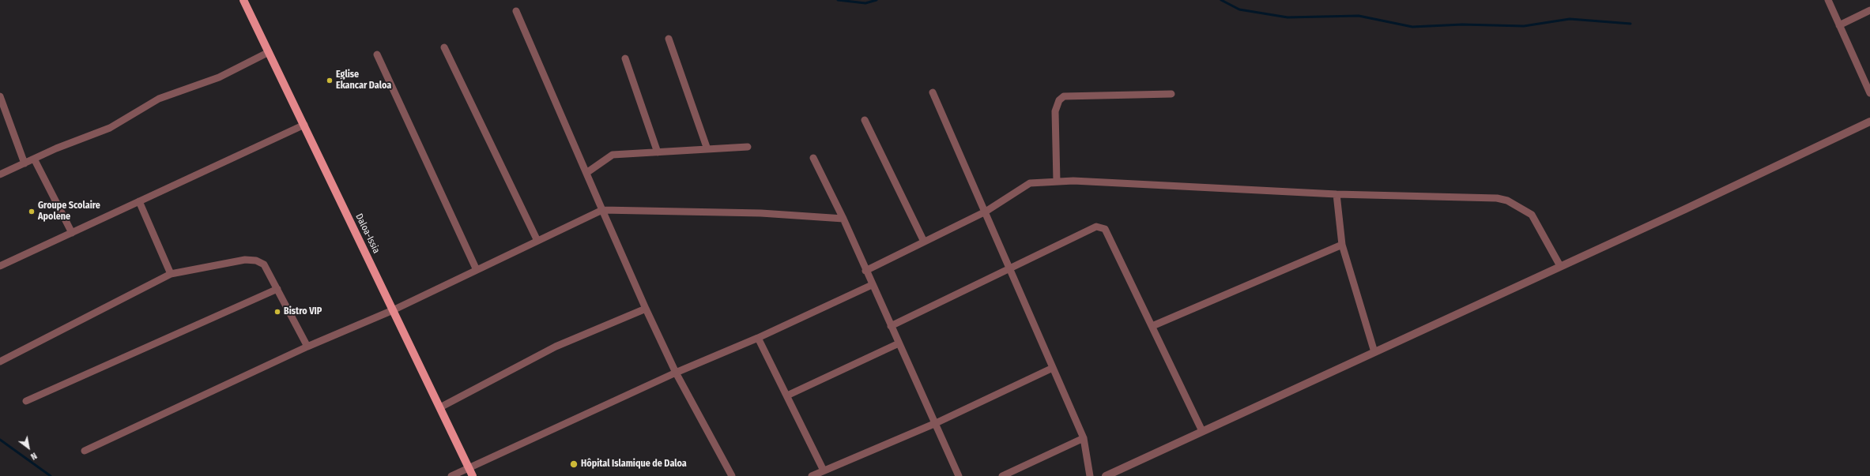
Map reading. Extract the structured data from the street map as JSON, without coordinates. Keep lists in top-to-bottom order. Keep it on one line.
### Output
{"streets":{"main road":["Daloa-Issia"]},"places":["Eglise Ekancar Daloa","Groupe Scolaire Apolene","Bistro VIP","Hôpital Islamique de Daloa"],"north":"bottom right"}
